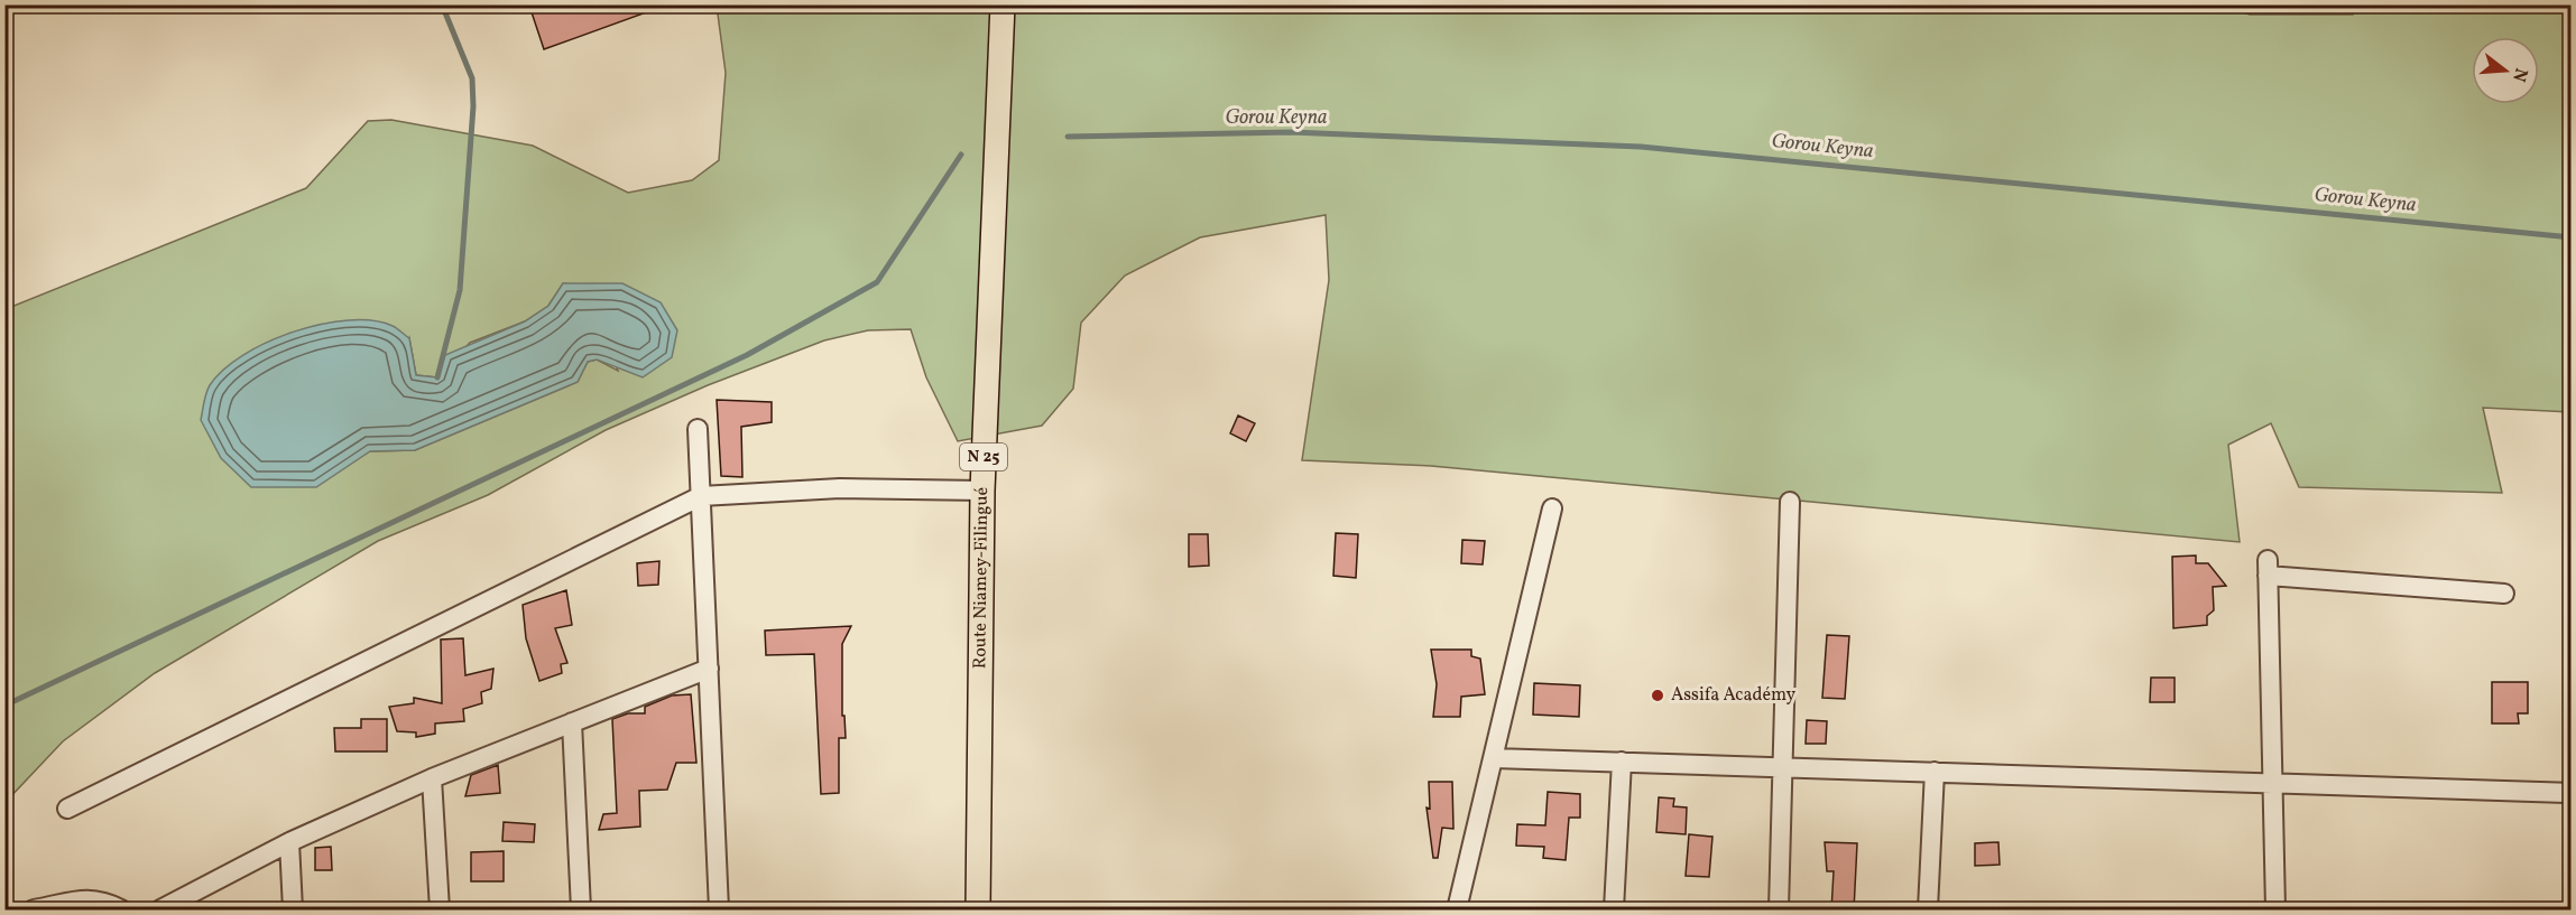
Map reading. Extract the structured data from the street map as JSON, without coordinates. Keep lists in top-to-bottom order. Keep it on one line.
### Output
{"streets":{"main road":["N 25","Route Niamey-Filingué"]},"water":["Gorou Keyna"],"places":["Assifa Académy"],"north":"right"}
